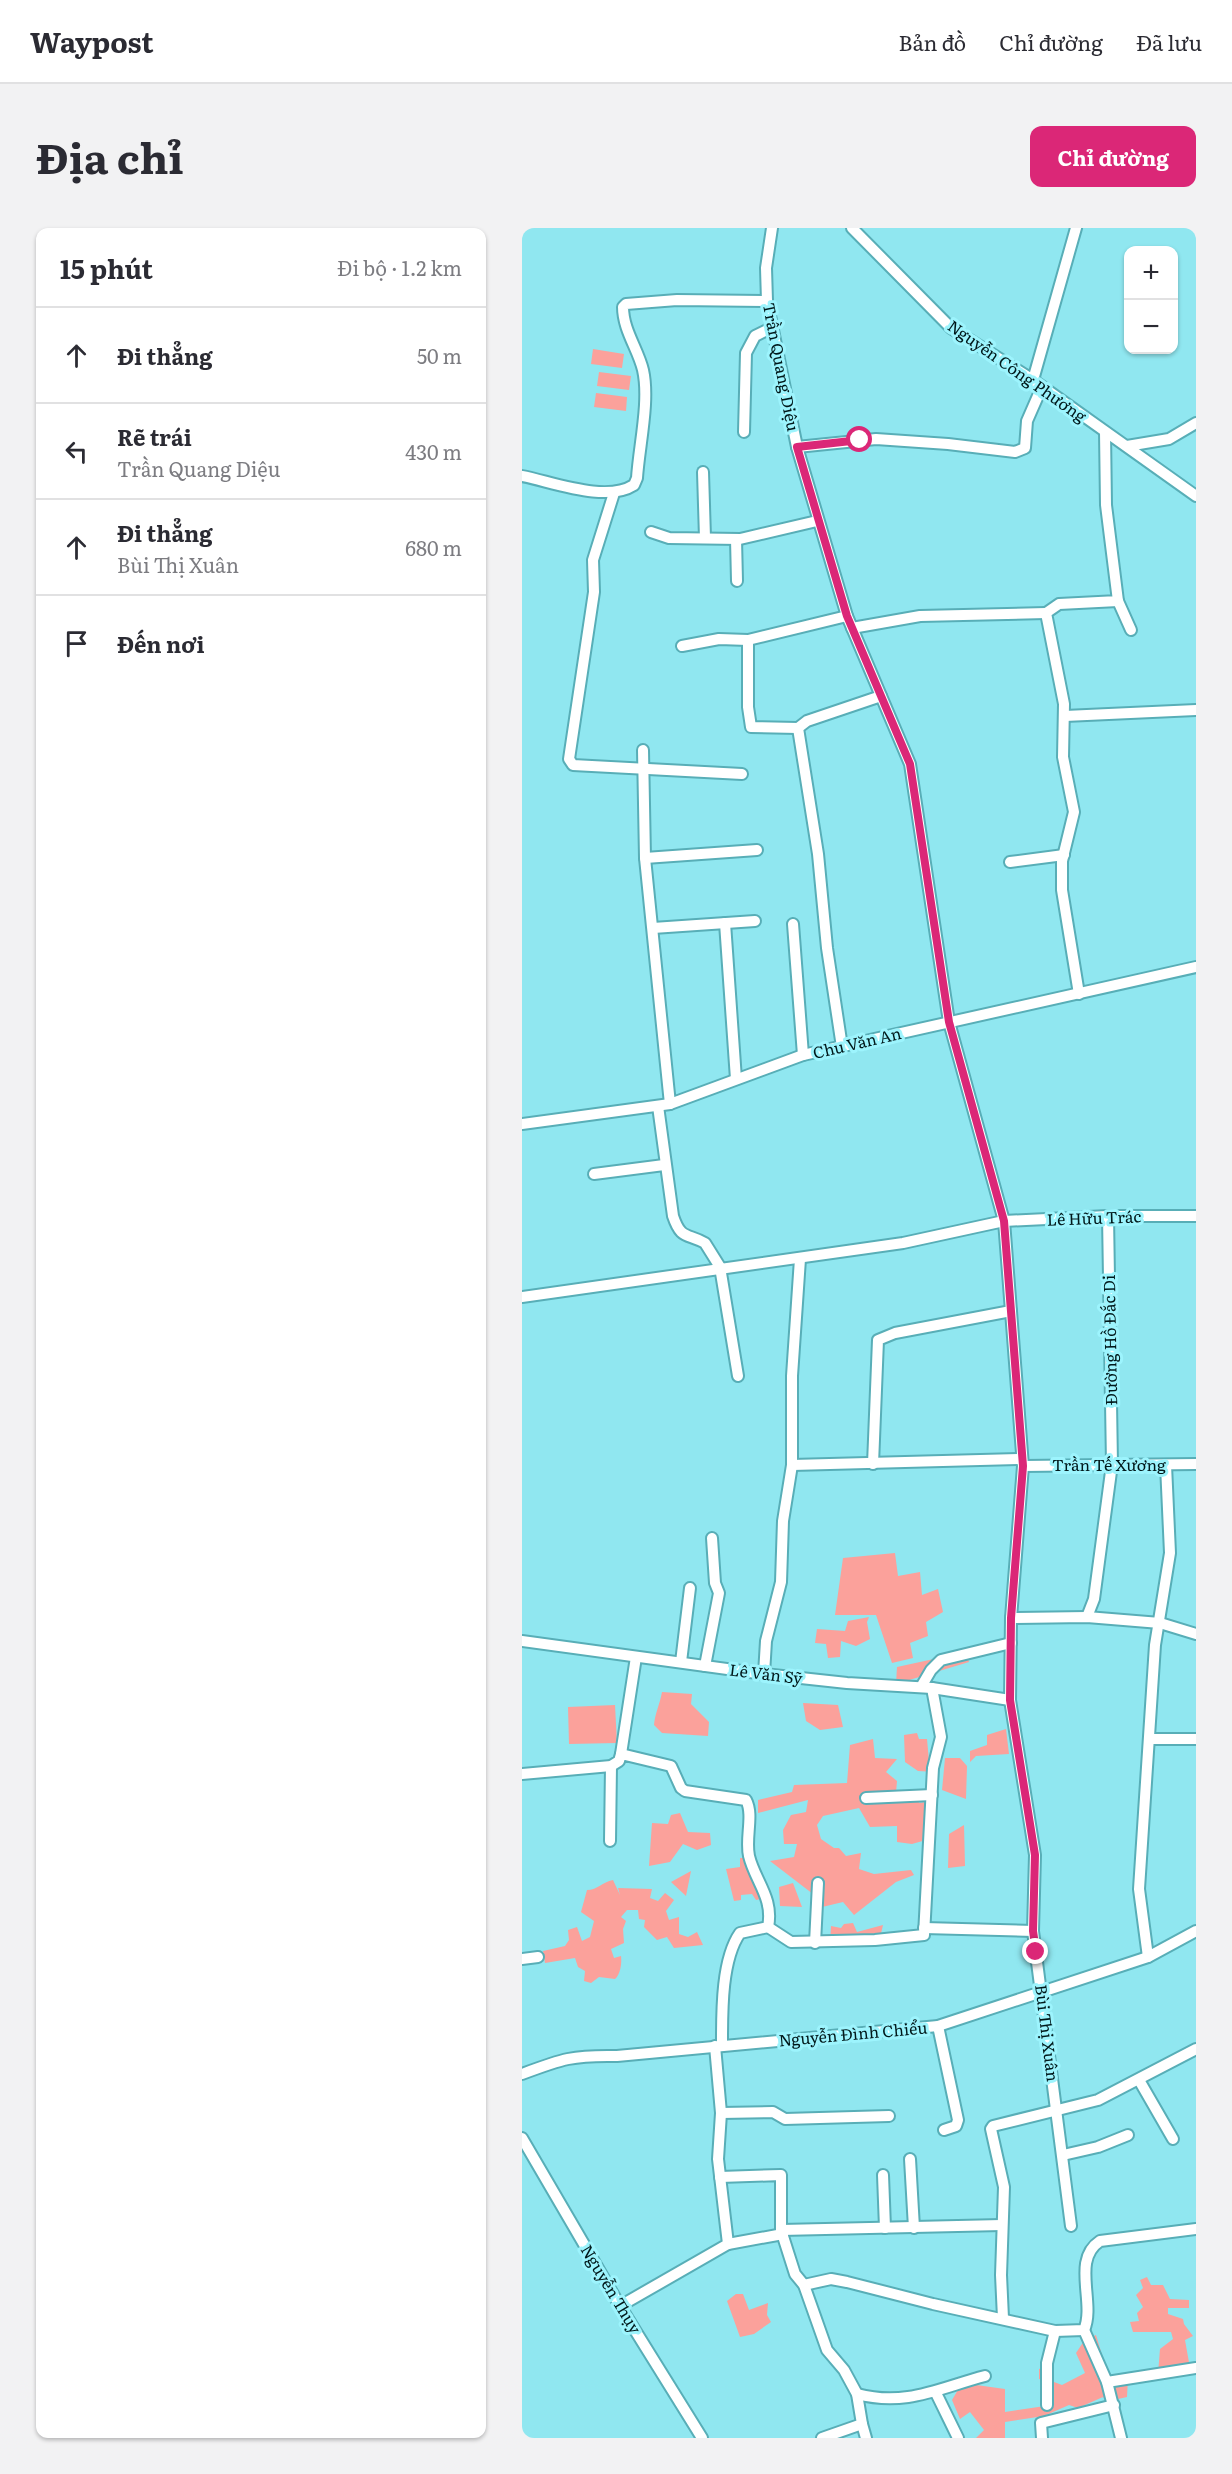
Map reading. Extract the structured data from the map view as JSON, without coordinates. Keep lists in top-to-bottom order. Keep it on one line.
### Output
{"streets":{"street":["Trần Quang Diệu","Nguyễn Công Phương","Chu Văn An","Lê Hữu Trác","Đường Hồ Đắc Di","Trần Tế Xương","Lê Văn Sỹ","Bùi Thị Xuân","Nguyễn Đình Chiểu","Nguyễn Thụy"]},"crossings":[["Trần Quang Diệu","Chu Văn An"],["Trần Quang Diệu","Bùi Thị Xuân"],["Chu Văn An","Bùi Thị Xuân"],["Lê Hữu Trác","Đường Hồ Đắc Di"],["Lê Hữu Trác","Bùi Thị Xuân"],["Đường Hồ Đắc Di","Trần Tế Xương"],["Trần Tế Xương","Bùi Thị Xuân"],["Lê Văn Sỹ","Bùi Thị Xuân"],["Bùi Thị Xuân","Nguyễn Đình Chiểu"]],"page":{"header":"Waypost","nav":["Bản đồ","Chỉ đường","Đã lưu"],"title":"Địa chỉ","buttons":"Chỉ đường","heading":["15 phút","Đi bộ · 1.2 km"],"map_buttons":["+","−"],"list":[["Đi thẳng","50 m"],["Rẽ trái","Trần Quang Diệu","430 m"],["Đi thẳng","Bùi Thị Xuân","680 m"],"Đến nơi"]}}
